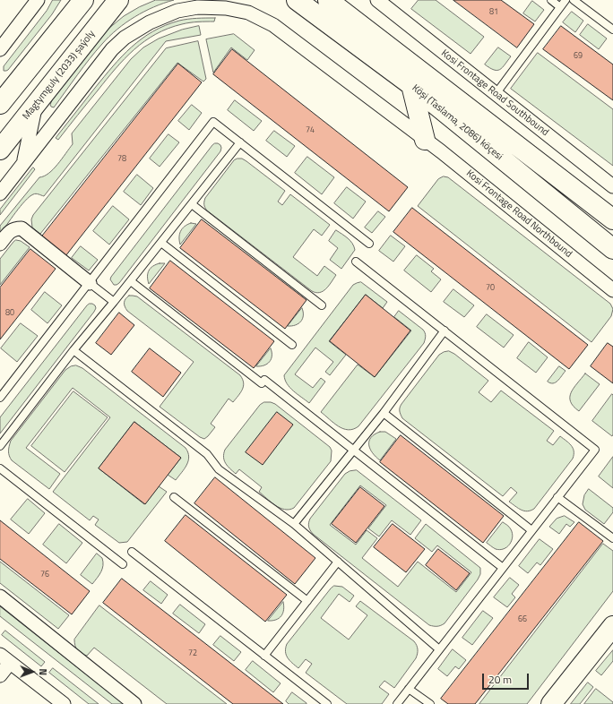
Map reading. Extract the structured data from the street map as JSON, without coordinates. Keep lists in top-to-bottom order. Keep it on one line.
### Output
{"streets":{"main road":["Magtymguly (2033) şaýoly","Köşi (Taslama, 2086) köçesi"],"street":["Kosi Frontage Road Southbound","Kosi Frontage Road Northbound"]},"house_numbers":["81","69","74","78","70","80","76","66","72"],"scale_bar":"20 m","north":"right"}
